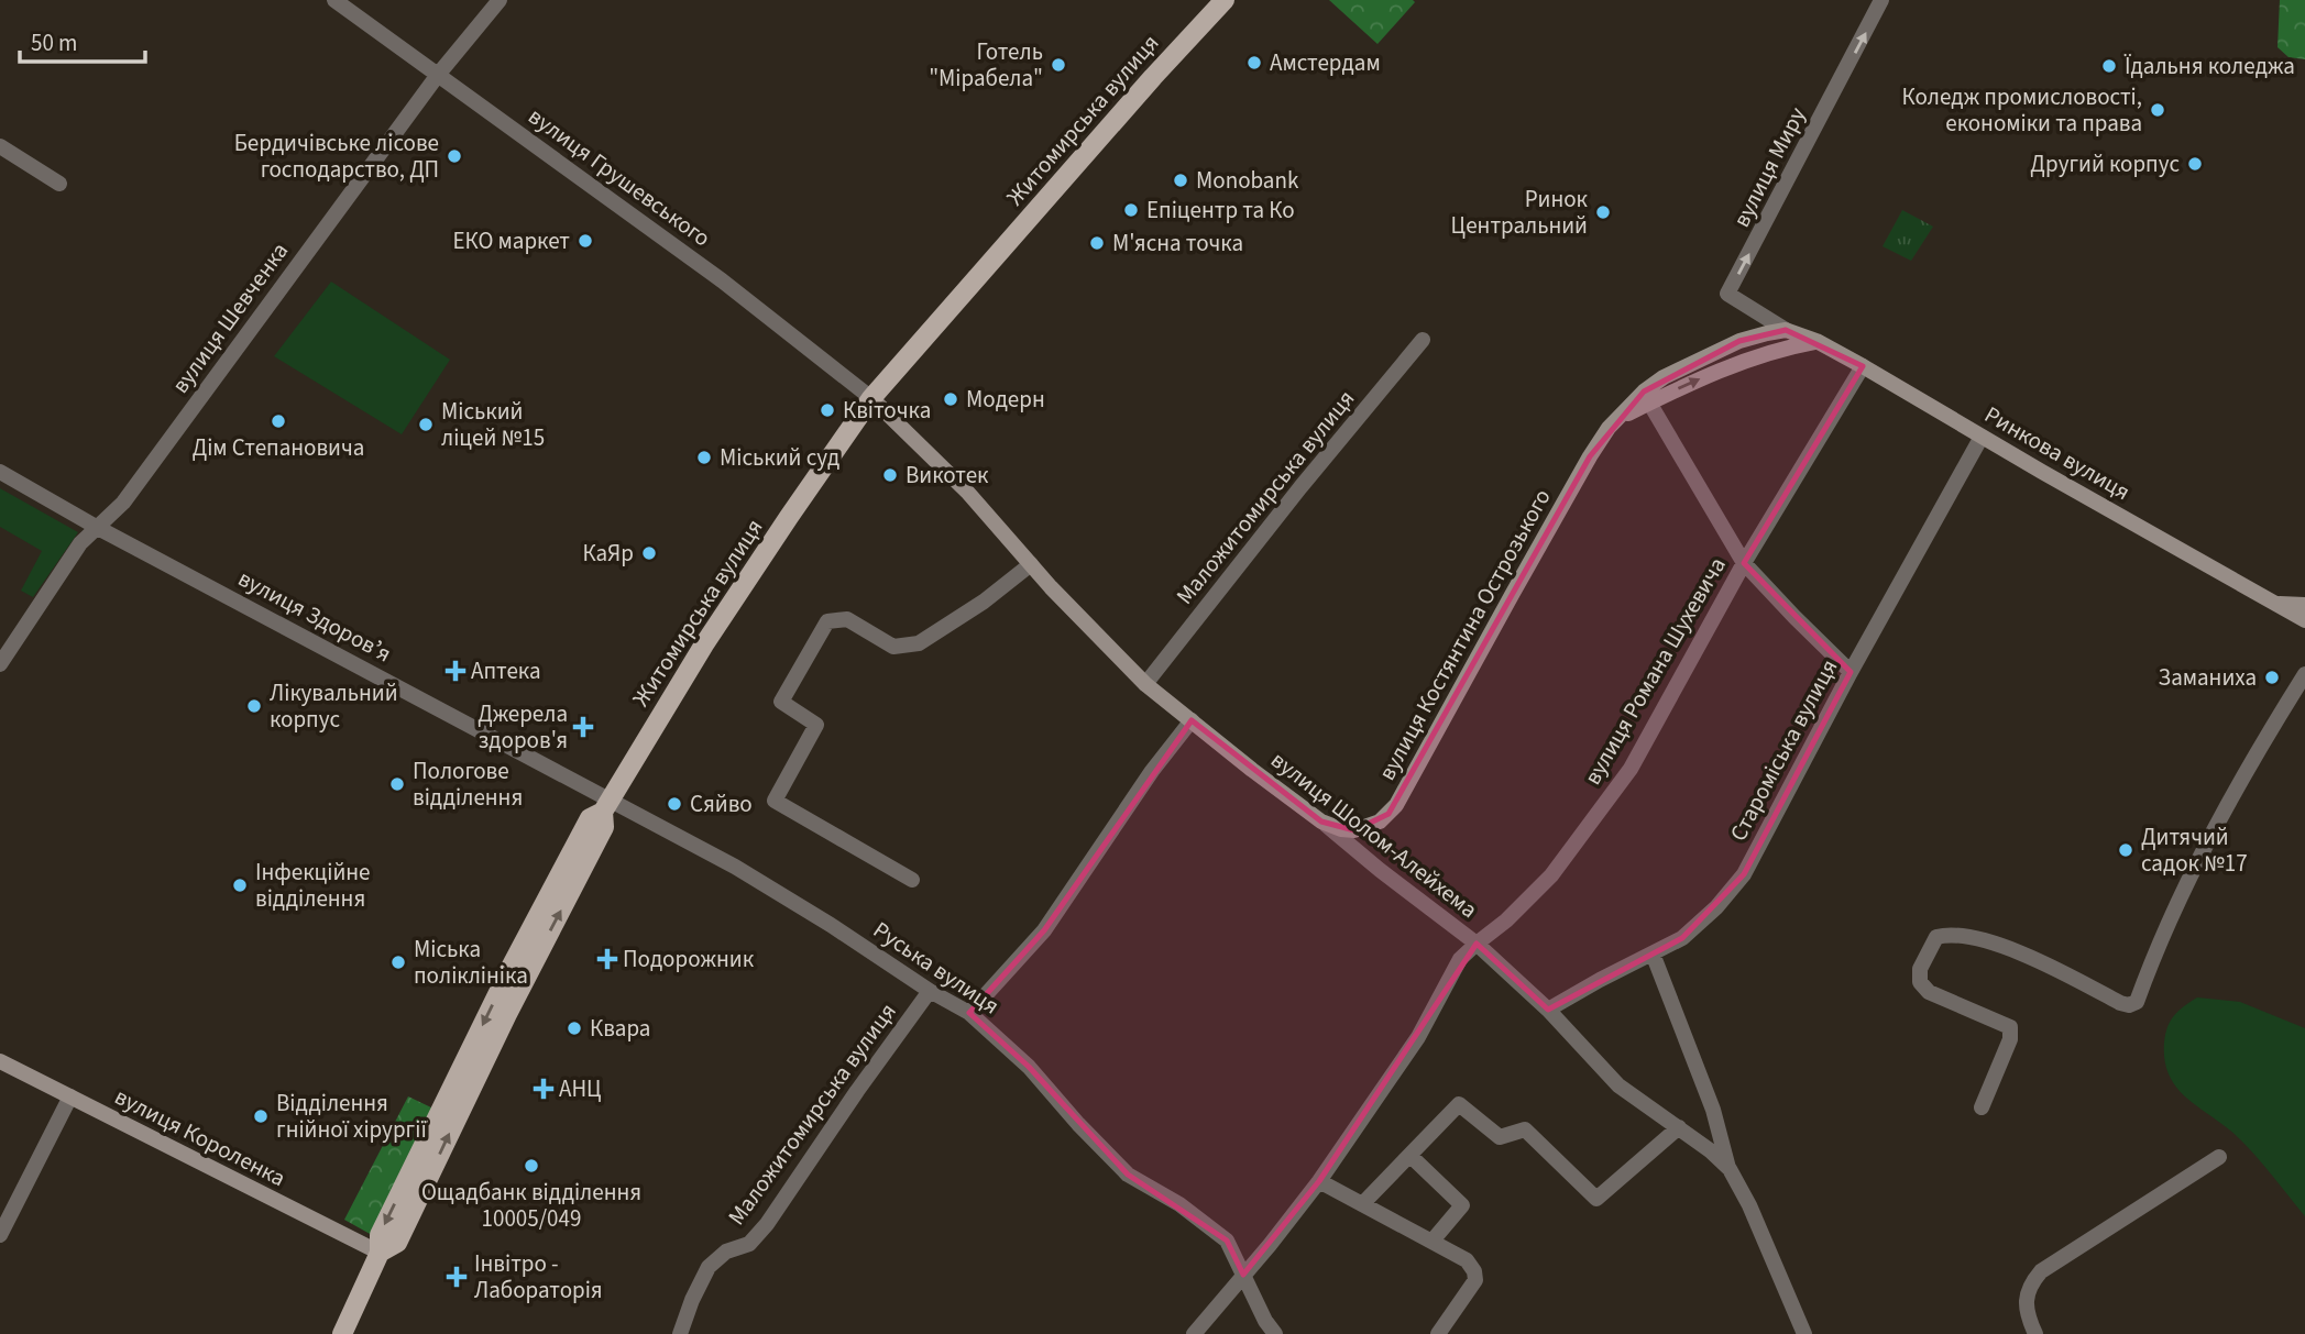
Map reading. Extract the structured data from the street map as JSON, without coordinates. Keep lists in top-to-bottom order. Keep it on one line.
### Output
{"streets":{"main road":["Житомирська вулиця","Ринкова вулиця","вулиця Костянтина Острозького","вулиця Шолом-Алейхема","вулиця Короленка"],"street":["вулиця Миру","вулиця Грушевського","вулиця Шевченка","Маложитомирська вулиця","вулиця Здоровʼя","вулиця Романа Шухевича","Староміська вулиця","Руська вулиця"]},"crossings":[["Житомирська вулиця","вулиця Грушевського"],["Житомирська вулиця","вулиця Здоровʼя"],["Житомирська вулиця","вулиця Шолом-Алейхема"],["Житомирська вулиця","Руська вулиця"],["Житомирська вулиця","вулиця Короленка"],["вулиця Миру","Ринкова вулиця"],["вулиця Миру","вулиця Костянтина Острозького"],["вулиця Грушевського","вулиця Шевченка"],["вулиця Грушевського","вулиця Шолом-Алейхема"],["вулиця Шевченка","вулиця Здоровʼя"],["Ринкова вулиця","вулиця Костянтина Острозького"],["Ринкова вулиця","вулиця Романа Шухевича"],["Ринкова вулиця","Староміська вулиця"],["Маложитомирська вулиця","вулиця Шолом-Алейхема"],["Маложитомирська вулиця","Руська вулиця"],["вулиця Здоровʼя","Руська вулиця"],["вулиця Костянтина Острозького","вулиця Шолом-Алейхема"],["вулиця Романа Шухевича","вулиця Шолом-Алейхема"],["вулиця Романа Шухевича","Руська вулиця"],["Староміська вулиця","вулиця Шолом-Алейхема"]],"one_way":["вулиця Миру"],"places":{"other":["Амстердам","Готель \"Мірабела\"","Їдальня коледжа","Коледж промисловості, економіки та права","Бердичівське лісове господарство, ДП","Другий корпус","Monobank","Епіцентр та Ко","Ринок Центральний","ЕКО маркет","М'ясна точка","Модерн","Квіточка","Дім Степановича","Міський ліцей №15","Міський суд","Викотек","КаЯр","Заманиха","Лікувальний корпус","Пологове відділення","Сяйво","Дитячий садок №17","Інфекційне відділення","Міська поліклініка","Квара","Відділення гнійної хірургії","Ощадбанк відділення 10005/049"],"health":["Аптека","Джерела здоров'я","Подорожник","АНЦ","Інвітро - Лабораторія"]},"scale_bar":"50 m"}
